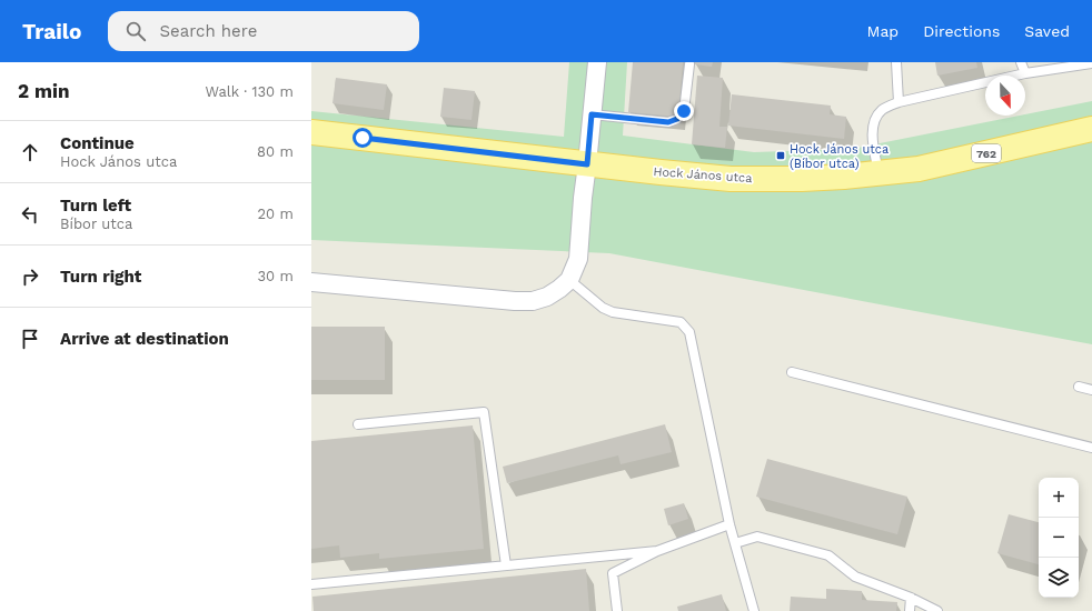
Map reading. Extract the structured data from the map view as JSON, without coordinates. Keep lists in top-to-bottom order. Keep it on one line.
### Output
{"streets":{"main road":["762","Hock János utca"]},"places":{"transit":["Hock János utca (Bíbor utca)"]},"north":"bottom","page":{"header":"Trailo","search":"Search here","nav":["Map","Directions","Saved"],"heading":["2 min","Walk · 130 m"],"list":[["Continue","Hock János utca","80 m"],["Turn left","Bíbor utca","20 m"],["Turn right","30 m"],"Arrive at destination"],"map_buttons":["+","−"]}}
